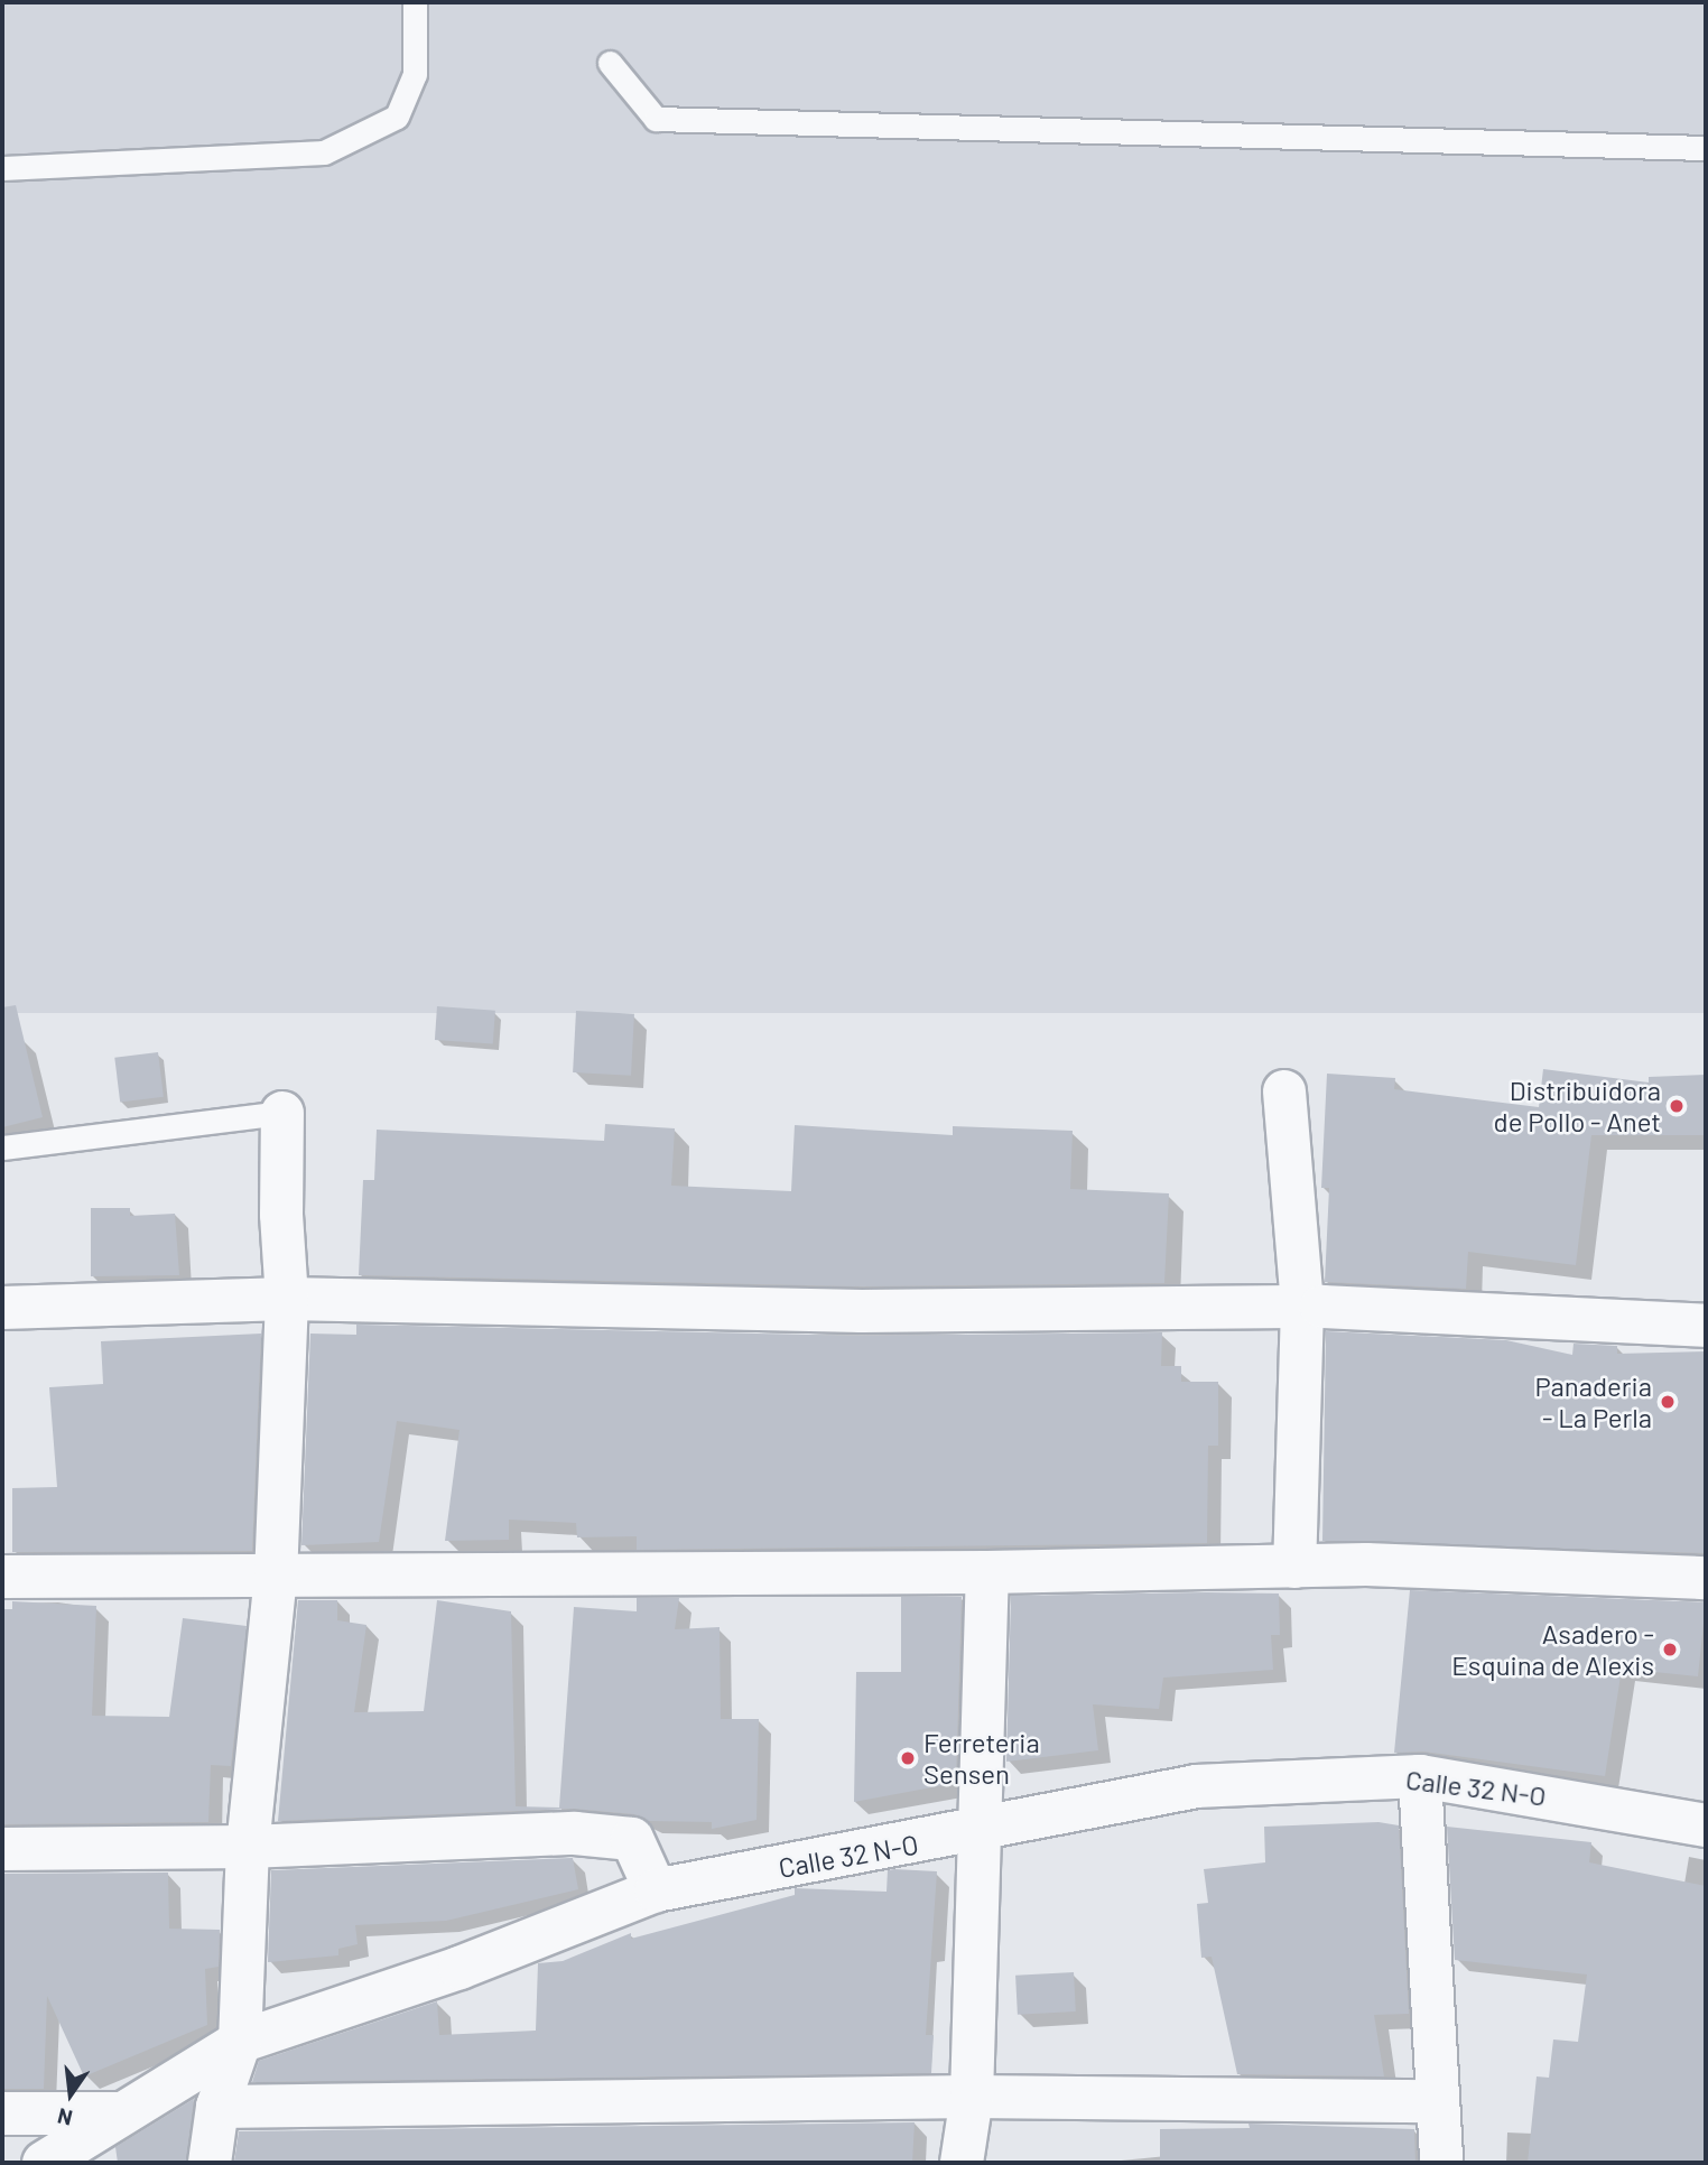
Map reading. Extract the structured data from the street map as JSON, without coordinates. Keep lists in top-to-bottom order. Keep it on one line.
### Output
{"streets":{"street":["Calle 32 N-O"]},"places":["Distribuidora de Pollo - Anet","Panaderia - La Perla","Asadero - Esquina de Alexis","Ferreteria Sensen"],"north":"bottom"}
